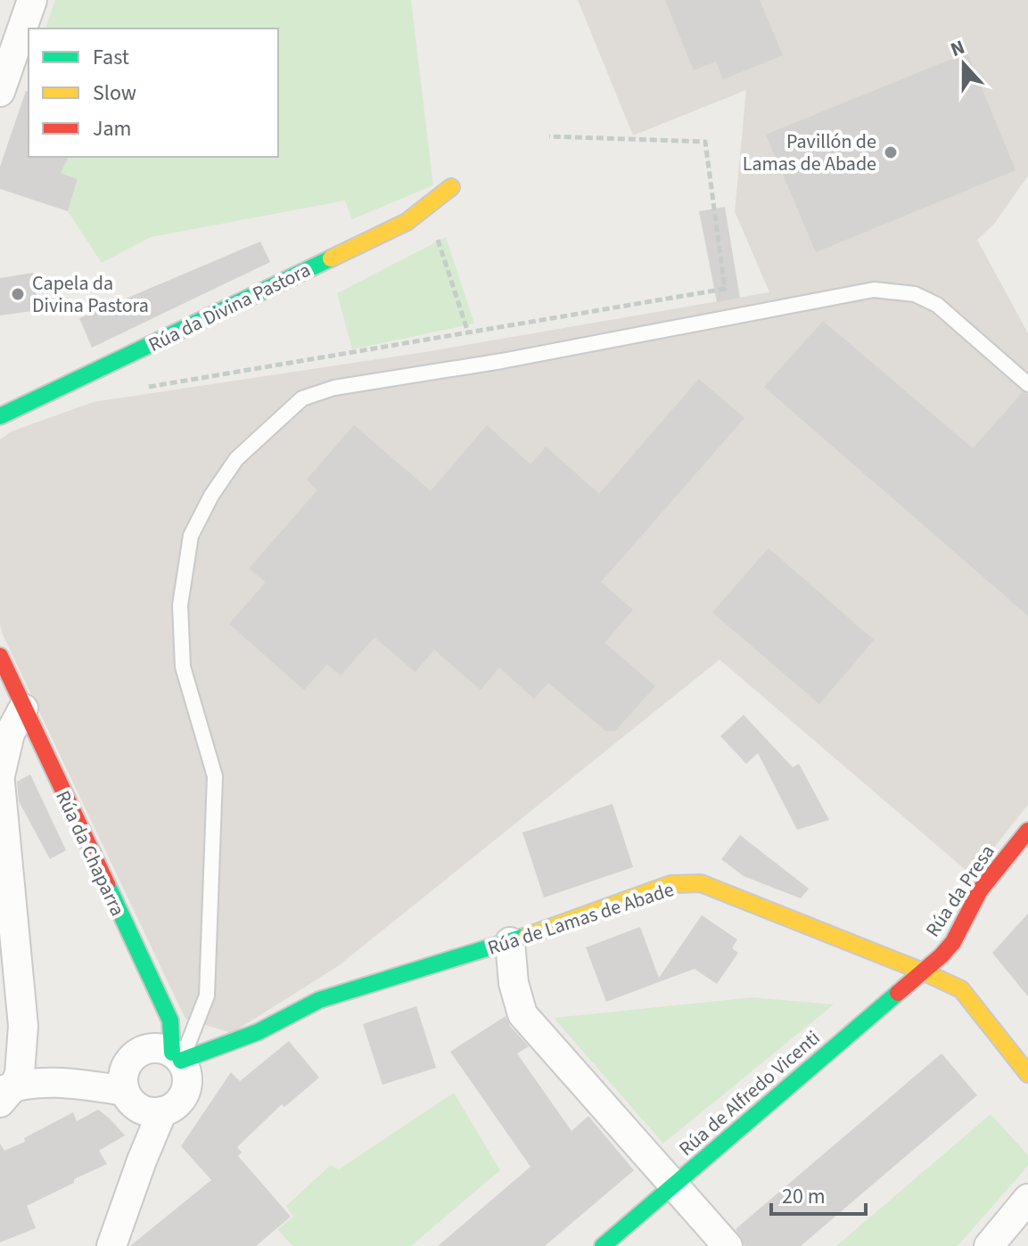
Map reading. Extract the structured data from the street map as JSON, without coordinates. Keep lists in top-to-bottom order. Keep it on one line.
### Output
{"streets":{"street":["Rúa da Divina Pastora","Rúa da Chaparra","Rúa da Presa","Rúa de Lamas de Abade","Rúa de Alfredo Vicenti"]},"crossings":[["Rúa da Chaparra","Rúa de Lamas de Abade"],["Rúa da Presa","Rúa de Lamas de Abade"],["Rúa da Presa","Rúa de Alfredo Vicenti"],["Rúa de Lamas de Abade","Rúa de Alfredo Vicenti"]],"places":["Pavillón de Lamas de Abade","Capela da Divina Pastora"],"legend":["Fast","Slow","Jam"],"scale_bar":"20 m","north":"top"}
